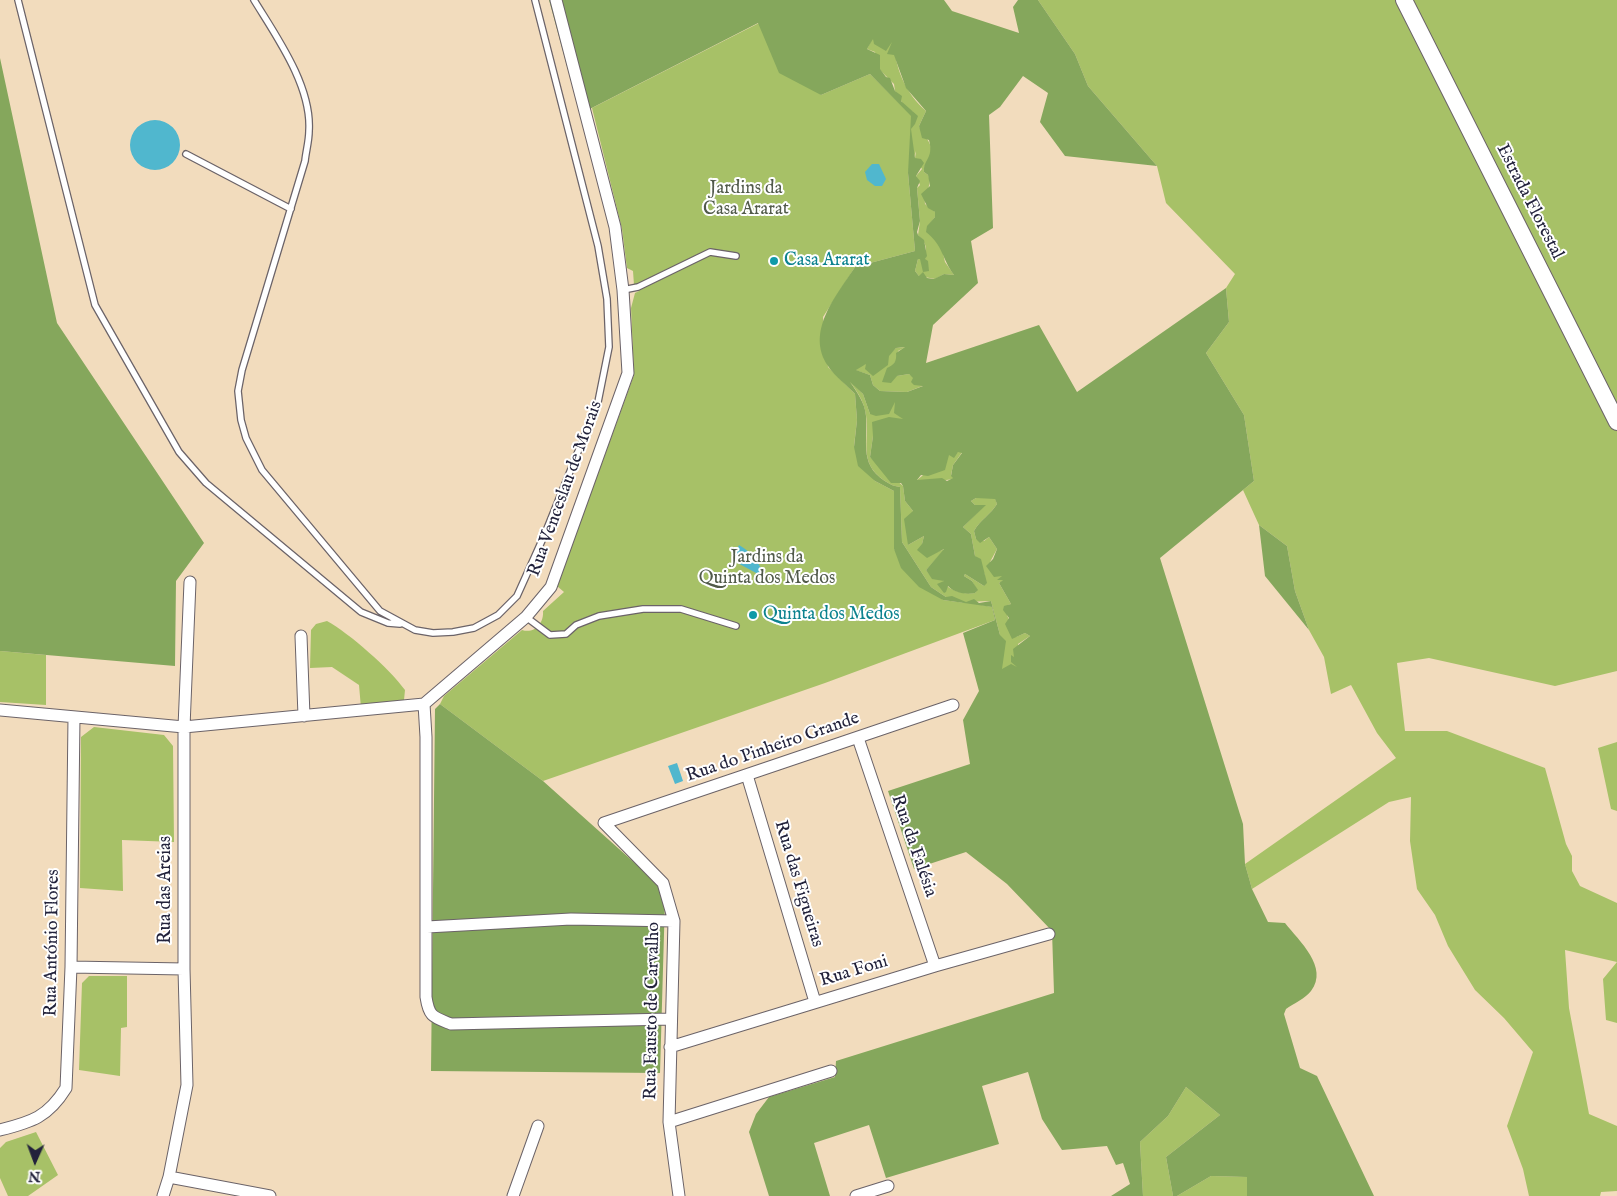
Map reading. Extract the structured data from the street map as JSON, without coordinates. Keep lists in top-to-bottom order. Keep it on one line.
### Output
{"streets":{"main road":["Estrada Florestal"],"street":["Rua Venceslau de Morais","Rua do Pinheiro Grande","Rua da Falésia","Rua das Figueiras","Rua das Areias","Rua António Flores","Rua Foni","Rua Fausto de Carvalho"]},"crossings":[["Rua do Pinheiro Grande","Rua da Falésia"],["Rua do Pinheiro Grande","Rua das Figueiras"],["Rua do Pinheiro Grande","Rua Fausto de Carvalho"],["Rua da Falésia","Rua Foni"],["Rua das Figueiras","Rua Foni"],["Rua Foni","Rua Fausto de Carvalho"]],"parks":["Jardins da Casa Ararat","Jardins da Quinta dos Medos"],"places":["Casa Ararat","Quinta dos Medos"],"north":"bottom"}
